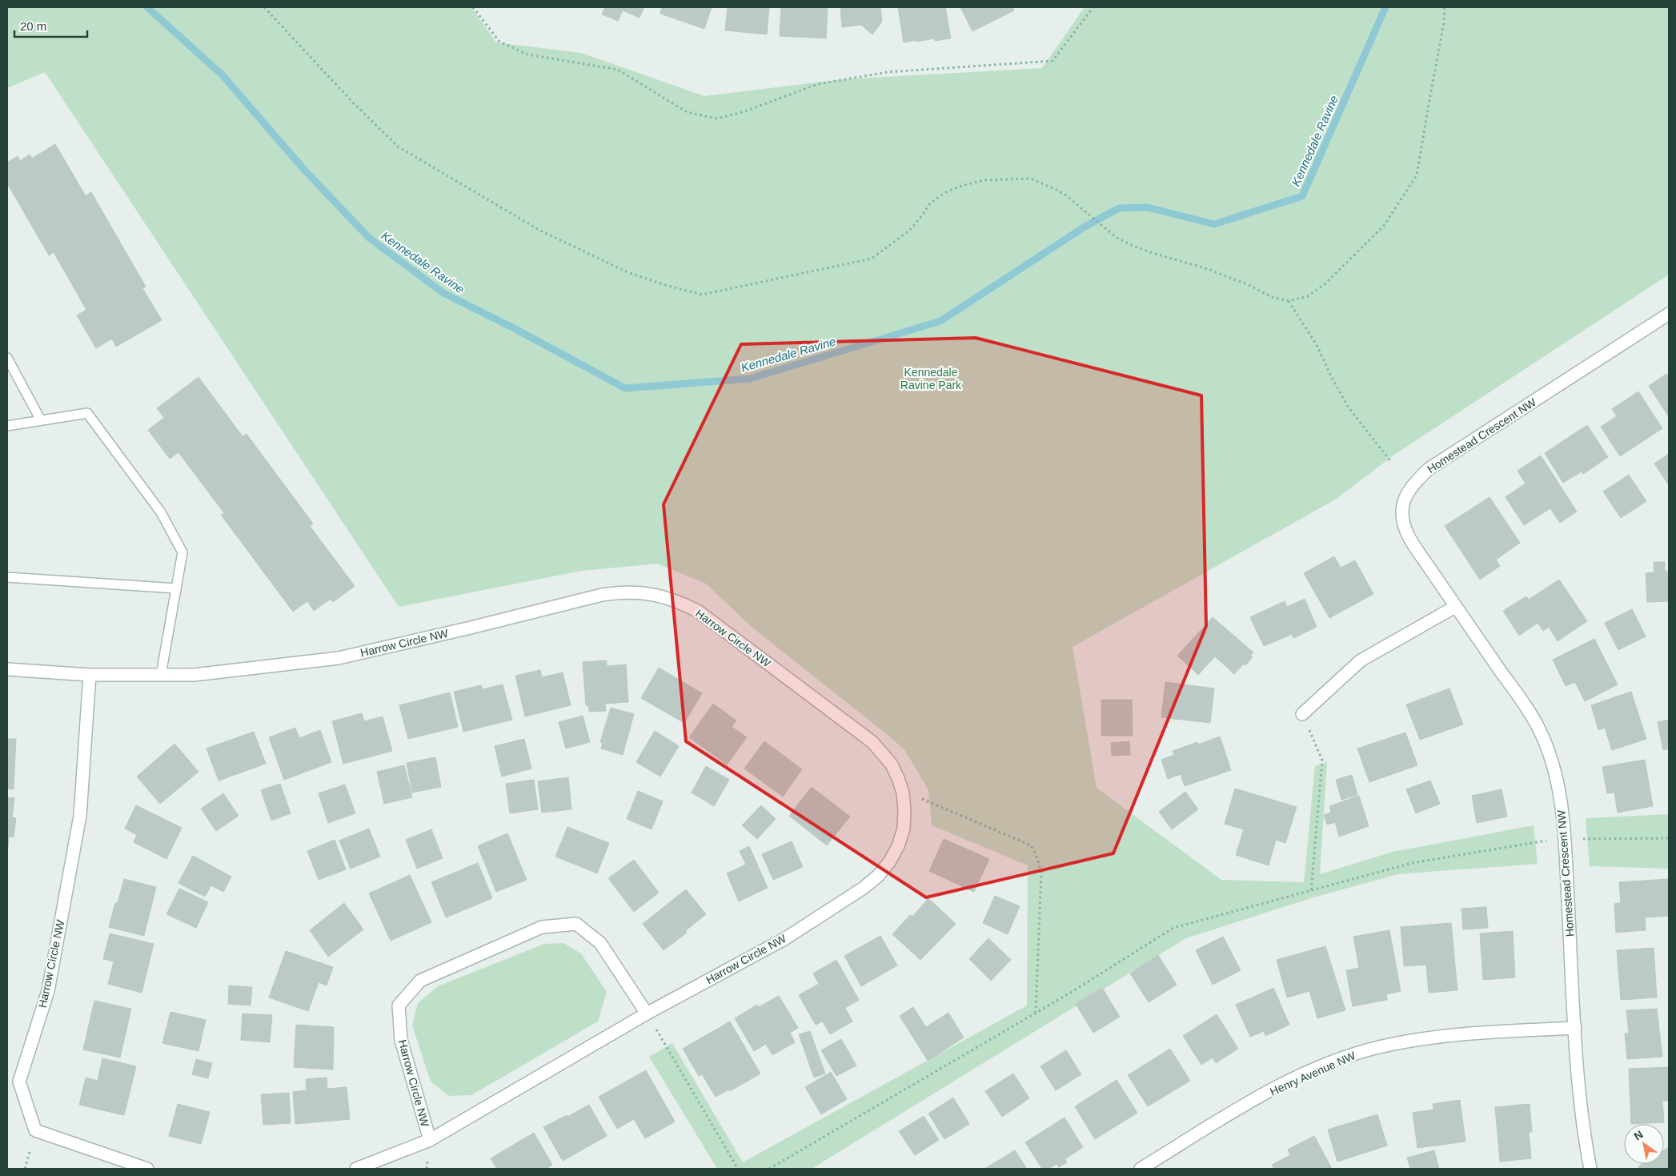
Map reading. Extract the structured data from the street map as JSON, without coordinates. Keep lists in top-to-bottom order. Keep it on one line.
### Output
{"streets":{"street":["Homestead Crescent NW","Harrow Circle NW","Henry Avenue NW"]},"crossings":[["Homestead Crescent NW","Henry Avenue NW"]],"water":["Kennedale Ravine"],"parks":["Kennedale Ravine Park"],"scale_bar":"20 m","north":"top left"}
